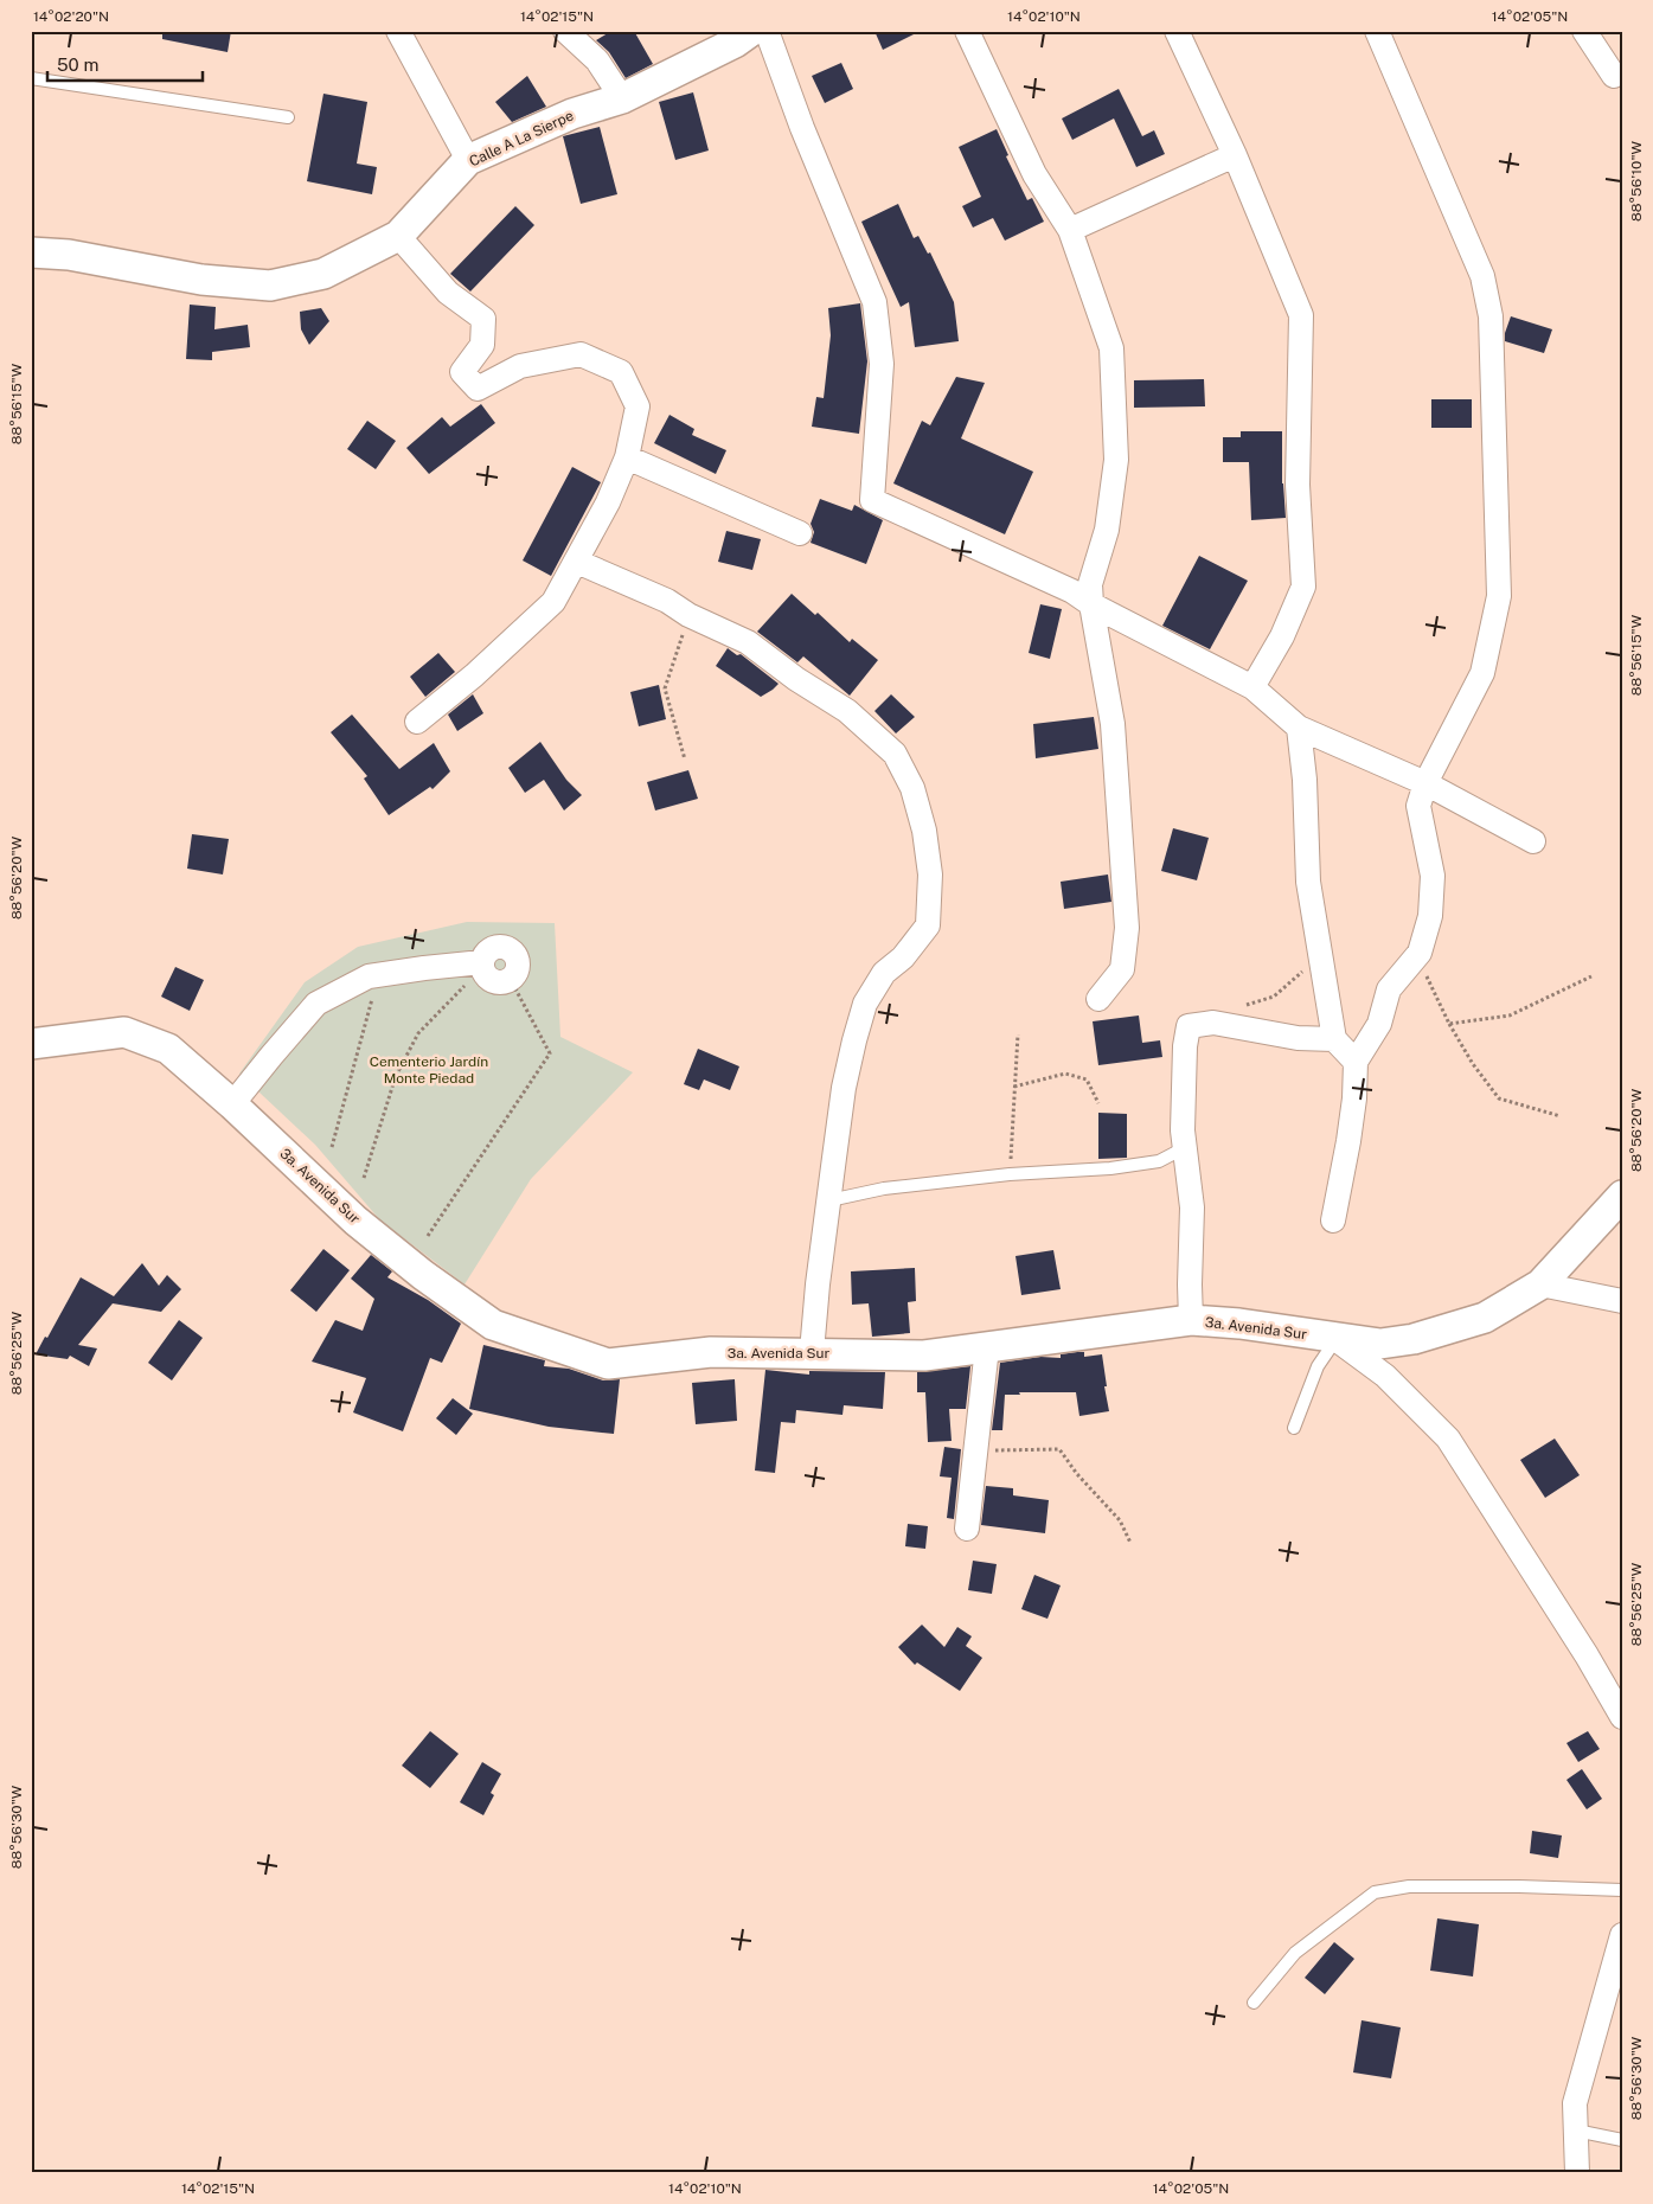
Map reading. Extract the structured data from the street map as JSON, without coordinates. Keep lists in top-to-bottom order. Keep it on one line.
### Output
{"streets":{"street":["Calle A La Sierpe","3a. Avenida Sur"]},"parks":["Cementerio Jardín Monte Piedad"],"scale_bar":"50 m","coordinates":["14°02'20\"N","14°02'15\"N","14°02'10\"N","14°02'05\"N","88°56'10\"W","88°56'15\"W","88°56'20\"W","88°56'25\"W","88°56'30\"W"]}
